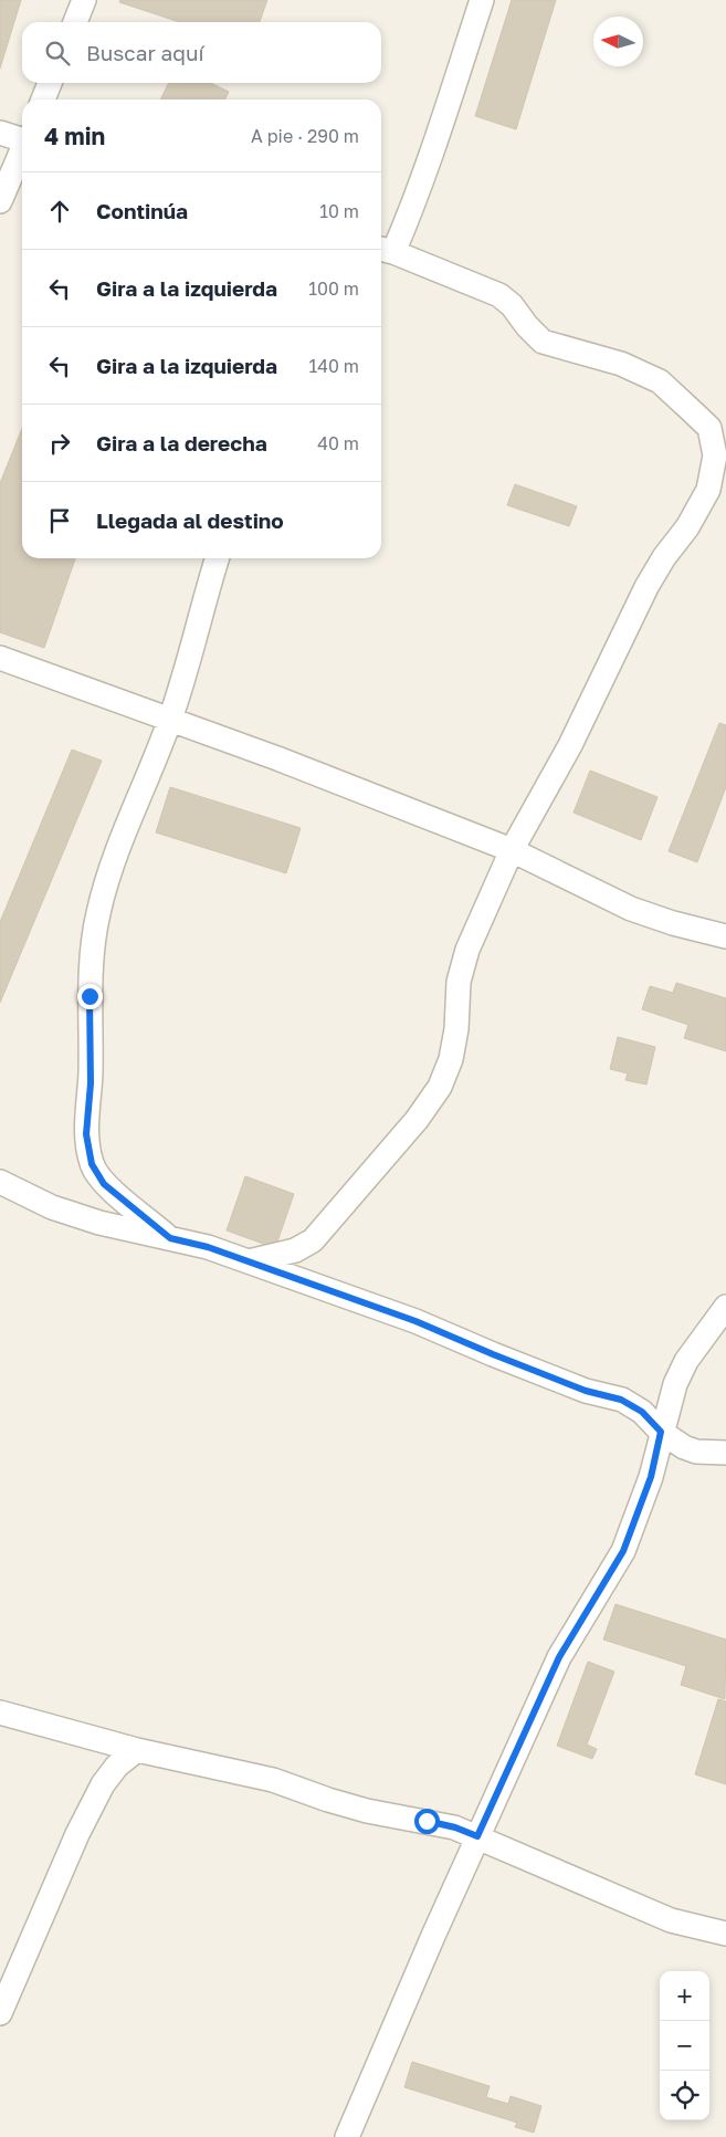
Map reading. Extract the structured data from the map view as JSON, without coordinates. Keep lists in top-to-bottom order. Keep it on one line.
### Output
{"north":"left","page":{"search":"Buscar aquí","heading":["4 min","A pie · 290 m"],"list":[["Continúa","10 m"],["Gira a la izquierda","100 m"],["Gira a la izquierda","140 m"],["Gira a la derecha","40 m"],"Llegada al destino"],"map_buttons":["+","−"]}}
